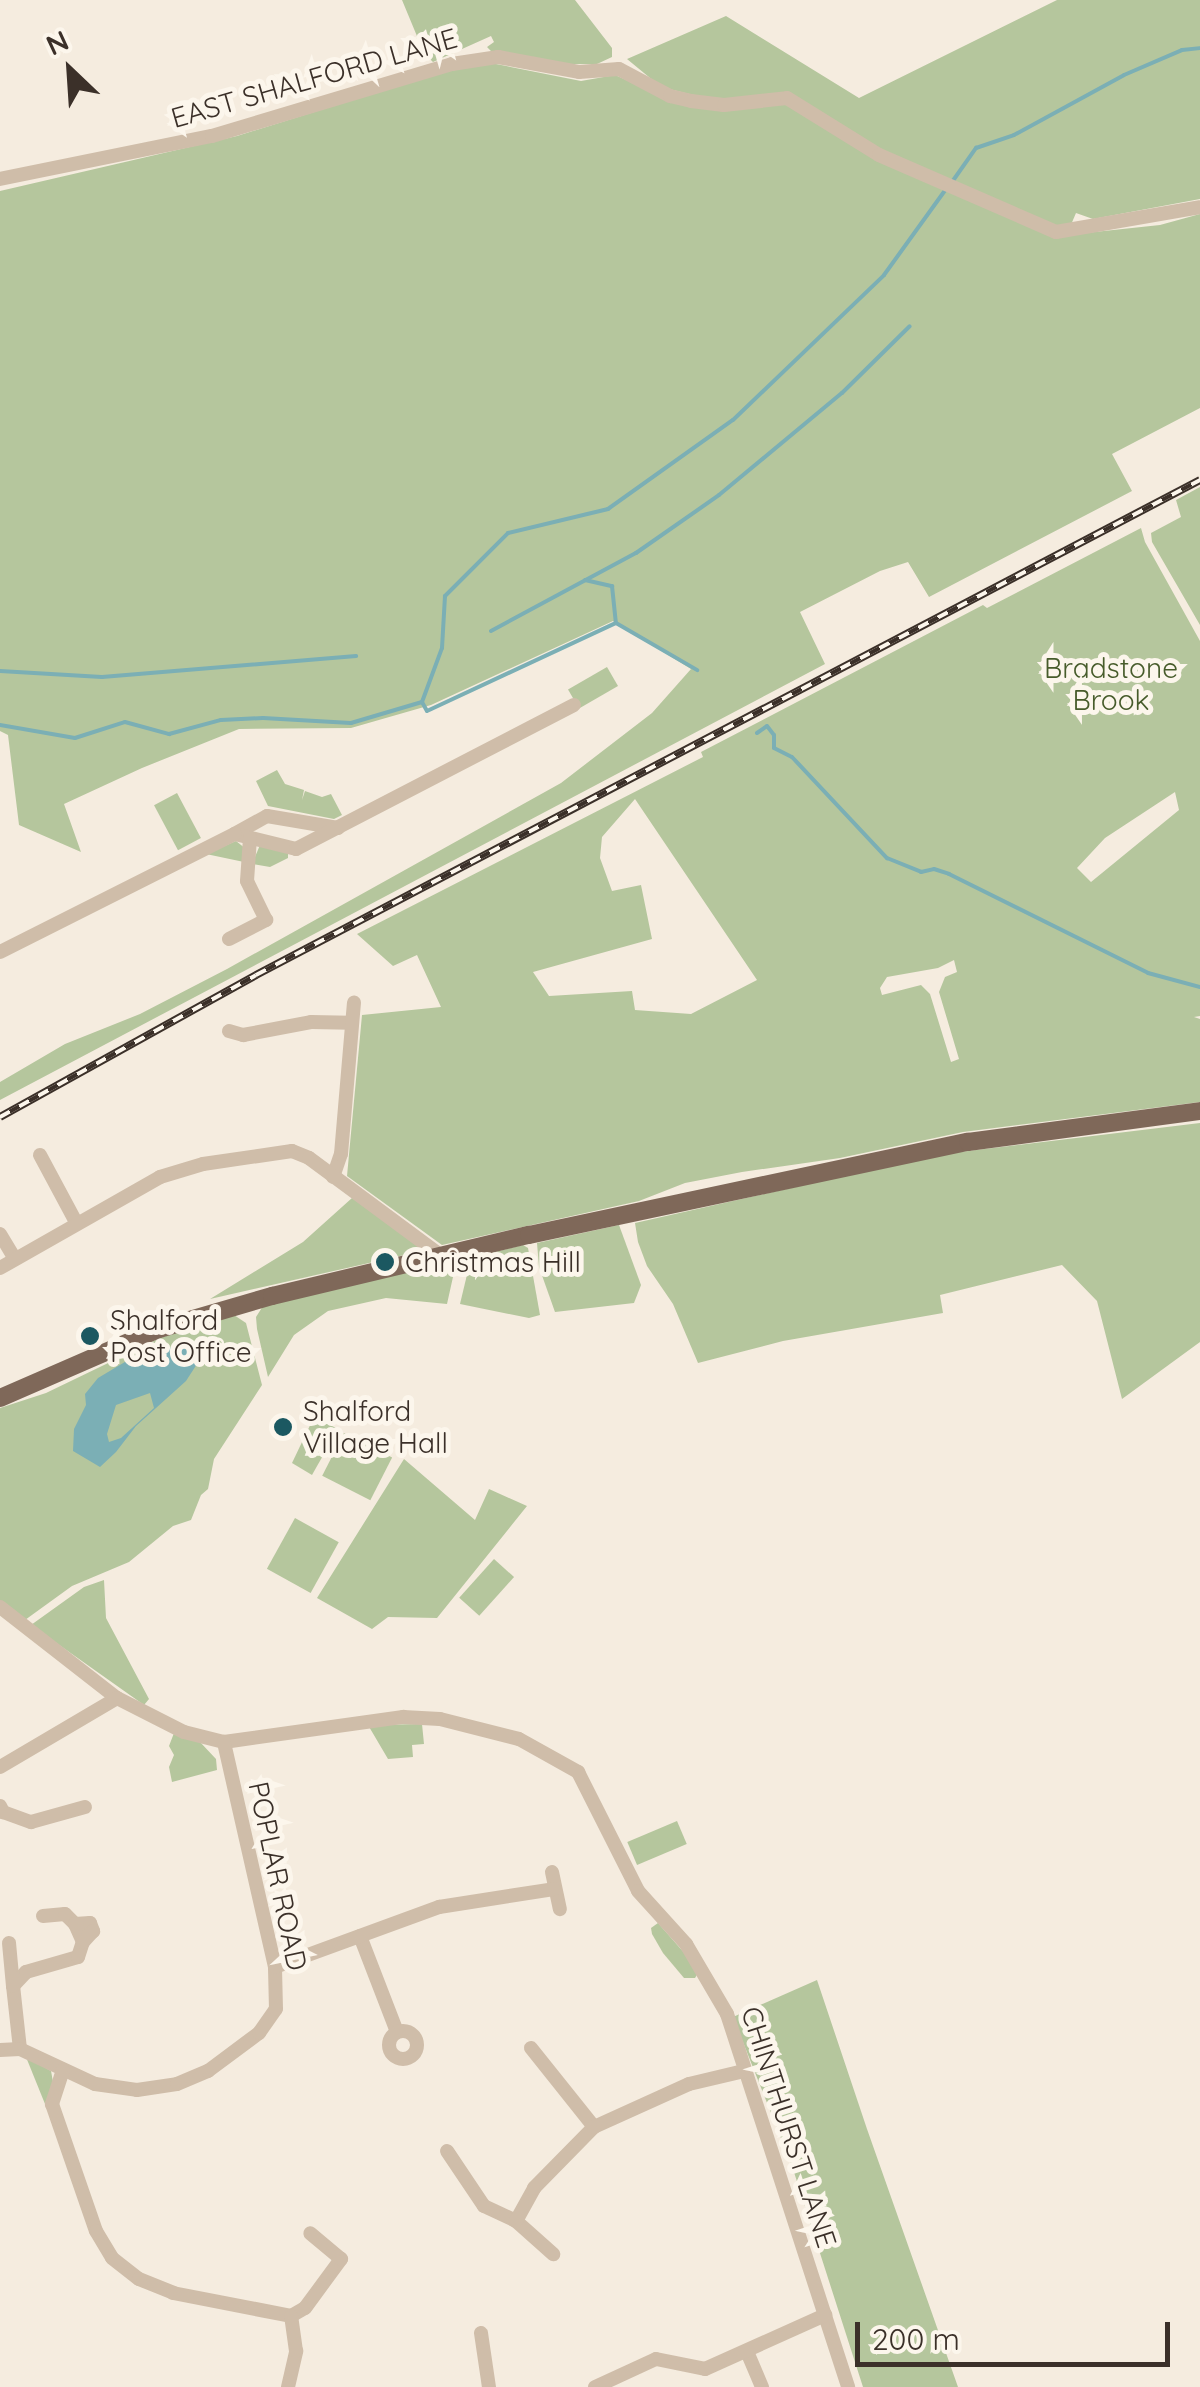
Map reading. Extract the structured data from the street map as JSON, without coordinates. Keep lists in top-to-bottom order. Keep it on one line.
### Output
{"streets":{"street":["EAST SHALFORD LANE","POPLAR ROAD","CHINTHURST LANE"]},"crossings":[["POPLAR ROAD","CHINTHURST LANE"]],"parks":["Bradstone Brook"],"places":["Christmas Hill","Shalford Post Office","Shalford Village Hall"],"scale_bar":"200 m","north":"top left"}
